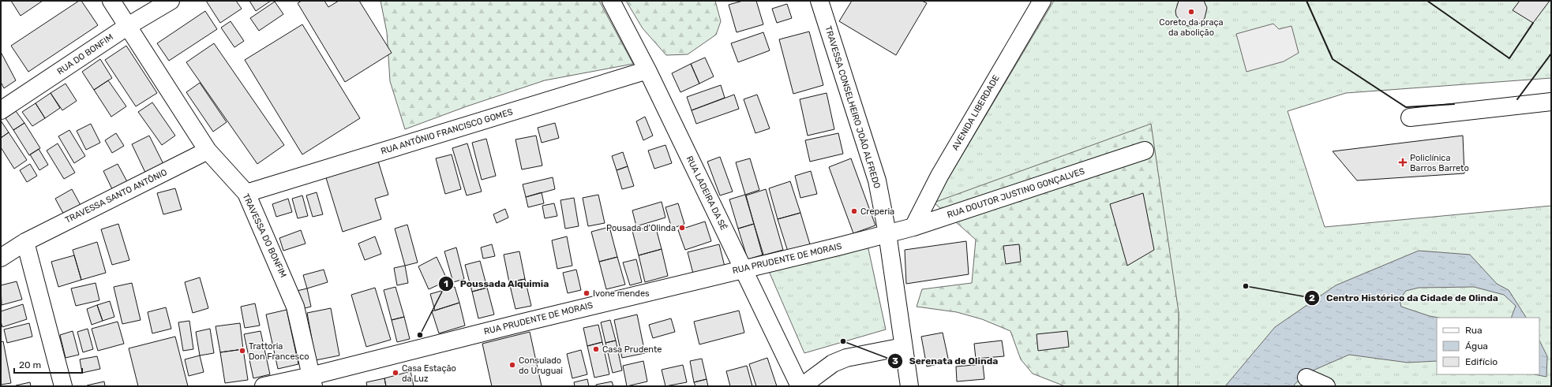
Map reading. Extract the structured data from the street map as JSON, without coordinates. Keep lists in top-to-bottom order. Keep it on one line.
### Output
{"streets":{"street":["RUA DO BONFIM","TRAVESSA CONSELHEIRO JOÃO ALFREDO","AVENIDA LIBERDADE","RUA ANTÔNIO FRANCISCO GOMES","RUA LADEIRA DA SÉ","RUA DOUTOR JUSTINO GONÇALVES","TRAVESSA SANTO ANTÔNIO","TRAVESSA DO BONFIM","RUA PRUDENTE DE MORAIS"]},"crossings":[["RUA DO BONFIM","TRAVESSA DO BONFIM"],["TRAVESSA CONSELHEIRO JOÃO ALFREDO","RUA DOUTOR JUSTINO GONÇALVES"],["TRAVESSA CONSELHEIRO JOÃO ALFREDO","RUA PRUDENTE DE MORAIS"],["AVENIDA LIBERDADE","RUA DOUTOR JUSTINO GONÇALVES"],["RUA ANTÔNIO FRANCISCO GOMES","RUA LADEIRA DA SÉ"],["RUA ANTÔNIO FRANCISCO GOMES","TRAVESSA DO BONFIM"],["RUA LADEIRA DA SÉ","RUA PRUDENTE DE MORAIS"],["RUA DOUTOR JUSTINO GONÇALVES","RUA PRUDENTE DE MORAIS"],["TRAVESSA SANTO ANTÔNIO","TRAVESSA DO BONFIM"],["TRAVESSA DO BONFIM","RUA PRUDENTE DE MORAIS"]],"places":{"other":["Coreto da praça da abolição","Creperia","Pousada d'Olinda","Centro Histórico da Cidade de Olinda","Ivone mendes","Poussada Alquimia","Serenata de Olinda","Casa Prudente","Trattoria Don Francesco","Consulado do Uruguai","Casa Estação da Luz"],"health":["Policlínica Barros Barreto"]},"legend":["Rua","Água","Edifício"],"scale_bar":"20 m"}
